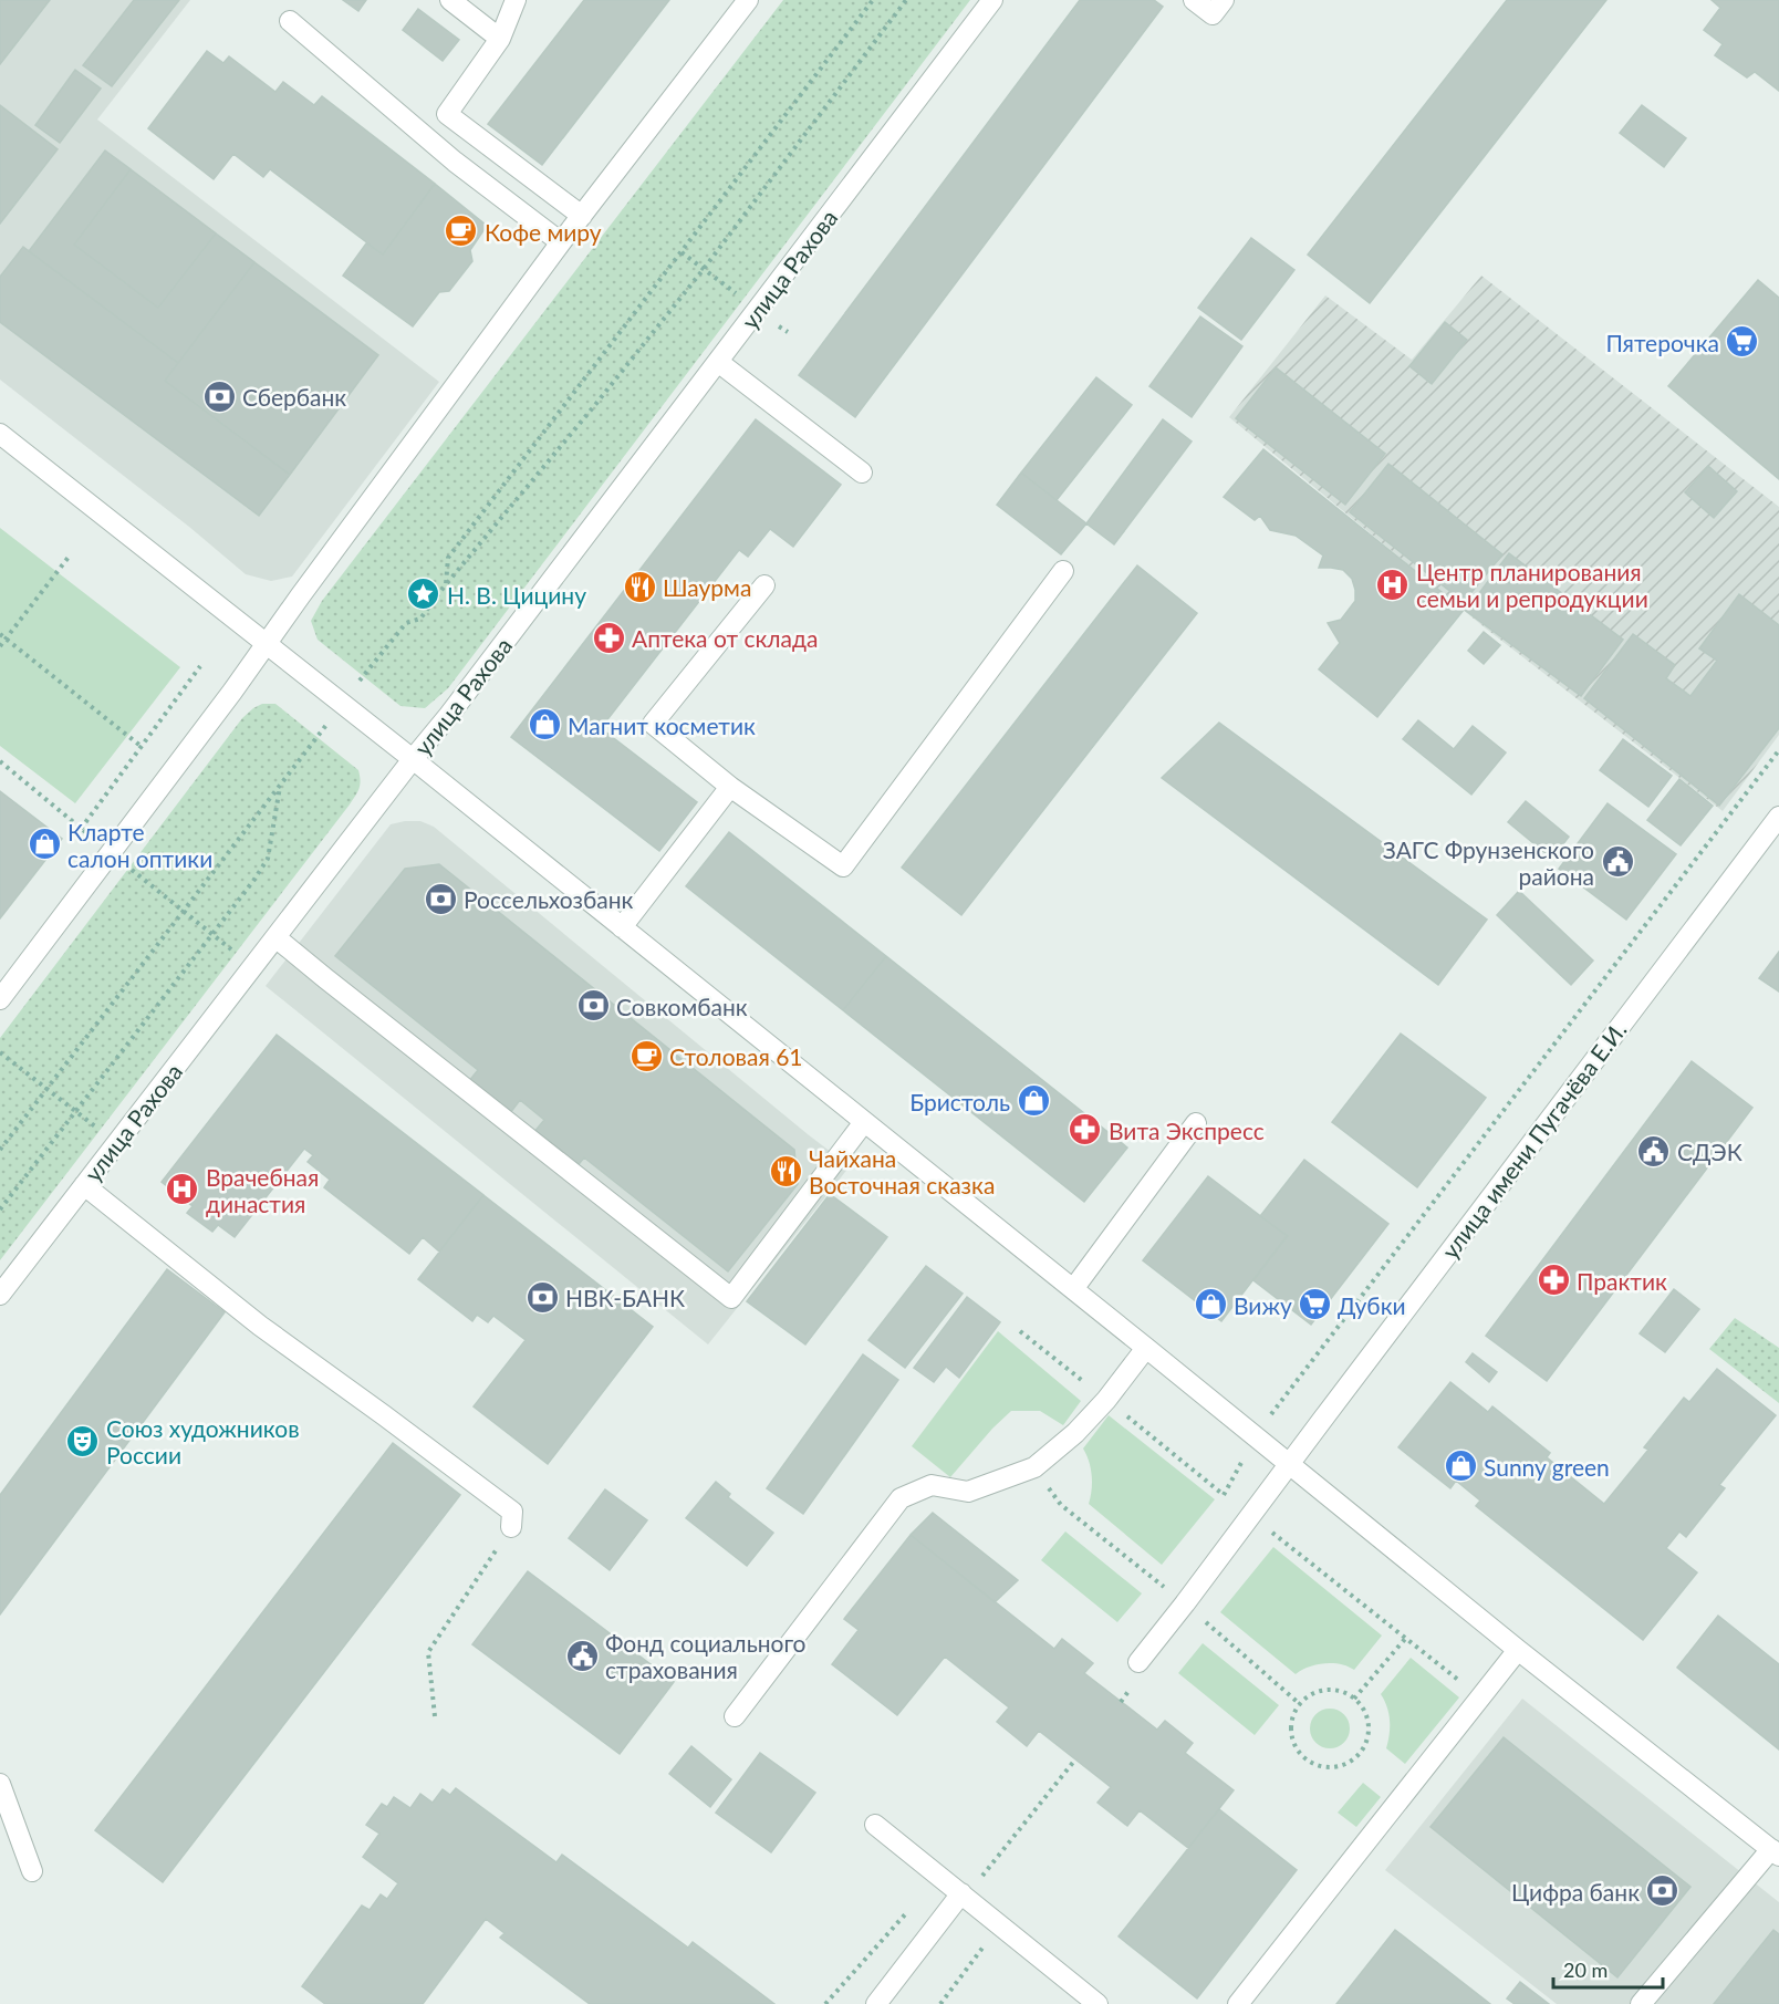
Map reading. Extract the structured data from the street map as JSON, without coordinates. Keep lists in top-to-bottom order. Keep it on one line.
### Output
{"streets":{"street":["улица Рахова","улица имени Пугачёва Е.И."]},"places":{"cafe":["Кофе миру","Столовая 61"],"supermarket":["Пятерочка","Дубки"],"bank":["Сбербанк","Россельхозбанк","Совкомбанк","НВК-БАНК","Цифра банк"],"hospital":["Центр планирования семьи и репродукции","Врачебная династия"],"restaurant":["Шаурма","Чайхана Восточная сказка"],"place":["Н. В. Цицину"],"pharmacy":["Аптека от склада","Вита Экспресс","Практик"],"shop":["Магнит косметик","Кларте салон оптики","Бристоль","Вижу","Sunny green"],"public building":["ЗАГС Фрунзенского района","СДЭК","Фонд социального страхования"],"theatre":["Союз художников России"]},"scale_bar":"20 m"}
